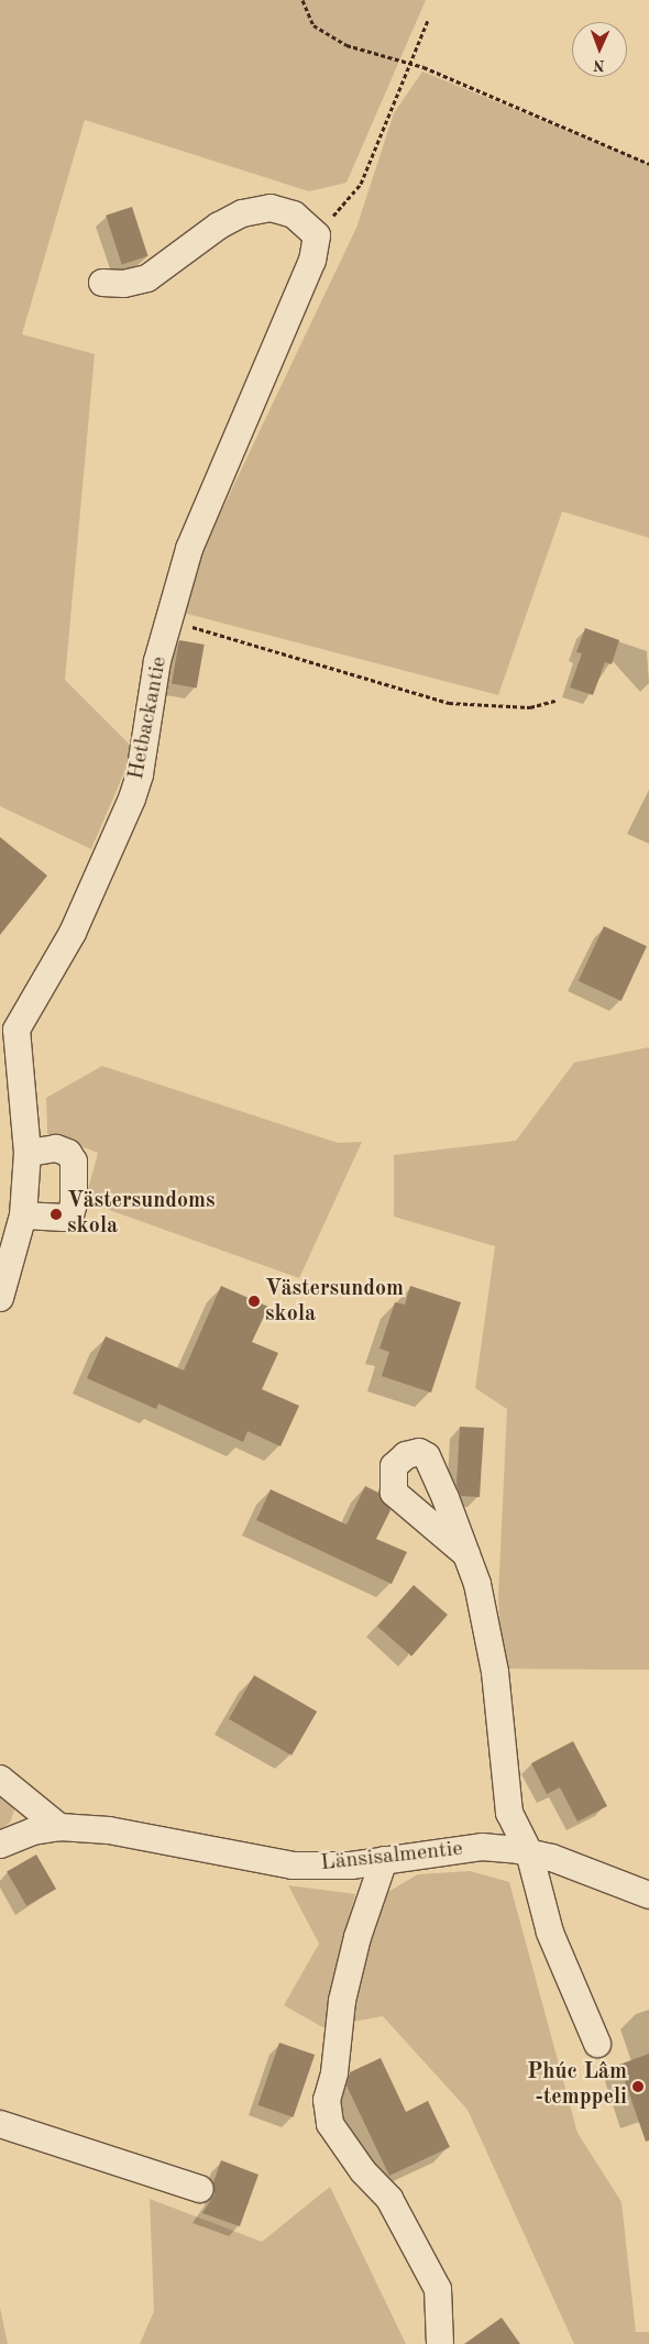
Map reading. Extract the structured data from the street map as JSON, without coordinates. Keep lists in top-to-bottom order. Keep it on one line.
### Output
{"streets":{"street":["Hetbackantie","Länsisalmentie"]},"places":["Västersundoms skola","Västersundom skola","Phúc Lâm -temppeli"],"north":"bottom"}
